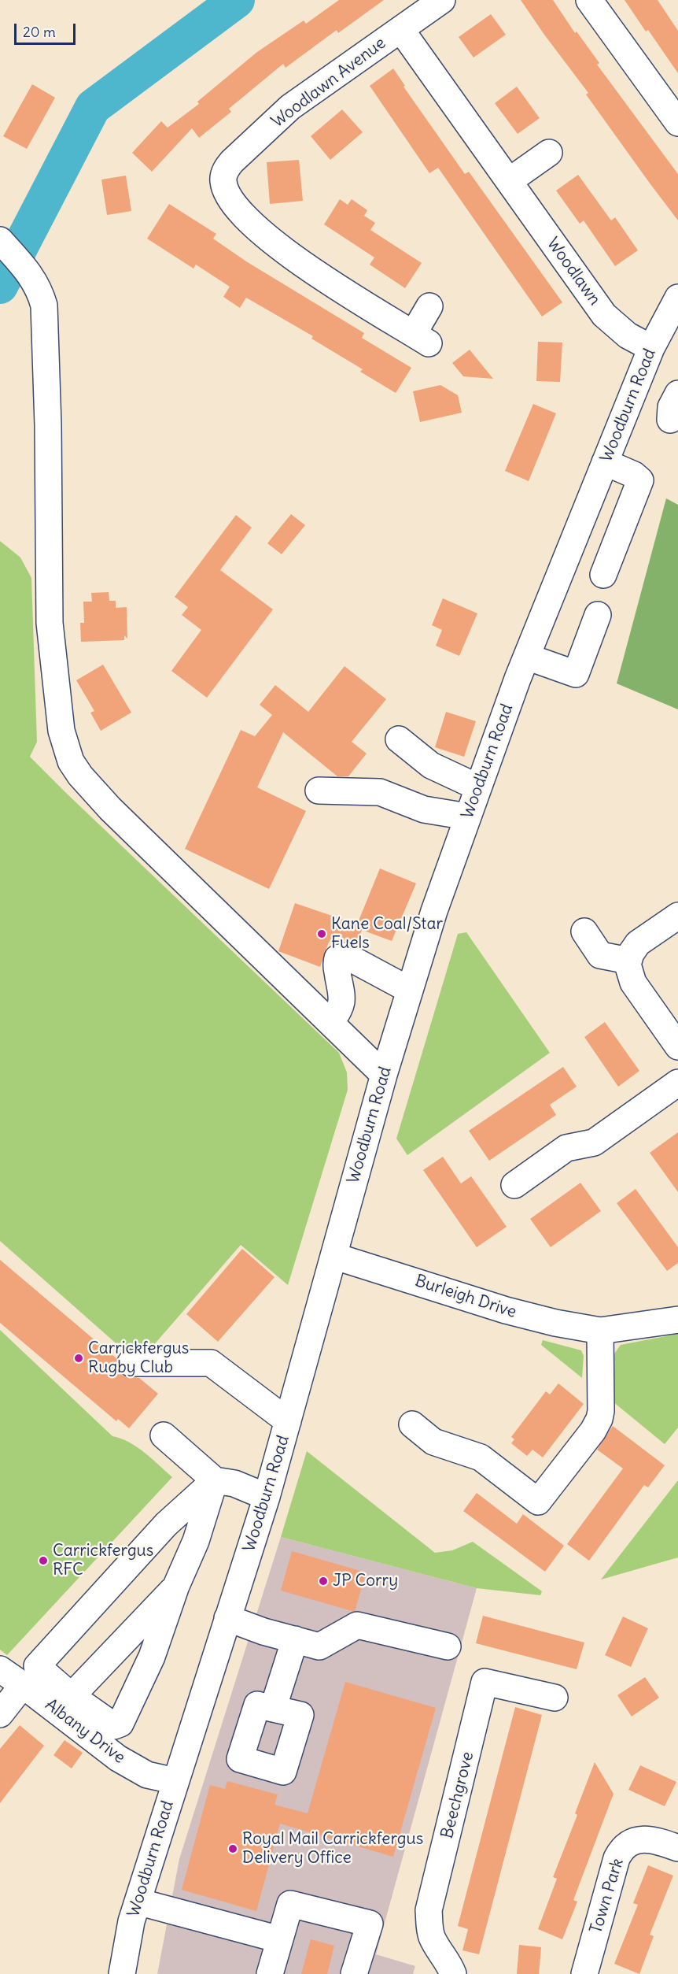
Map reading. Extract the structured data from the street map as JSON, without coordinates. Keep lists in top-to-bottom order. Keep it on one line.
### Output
{"streets":{"street":["Woodlawn Avenue","Woodlawn","Woodburn Road","Burleigh Drive","Albany Drive","Beechgrove","Town Park"]},"crossings":[["Woodlawn Avenue","Woodlawn"],["Woodlawn","Woodburn Road"],["Woodburn Road","Burleigh Drive"],["Woodburn Road","Albany Drive"]],"places":["Kane Coal/Star Fuels","Carrickfergus Rugby Club","Carrickfergus RFC","JP Corry","Royal Mail Carrickfergus Delivery Office"],"scale_bar":"20 m"}
